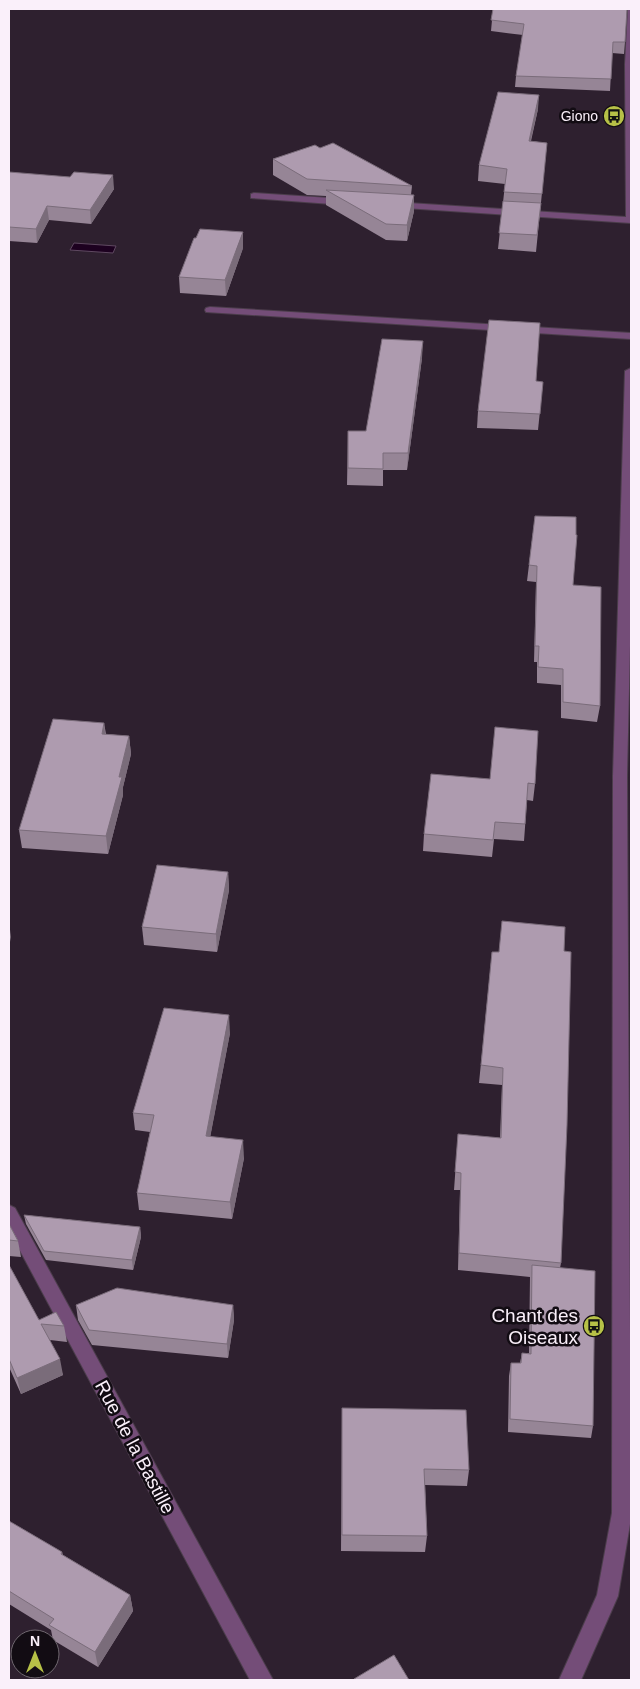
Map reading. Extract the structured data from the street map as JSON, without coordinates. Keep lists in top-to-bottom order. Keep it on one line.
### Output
{"streets":{"street":["Rue de la Bastille"]},"places":{"bus stop":["Giono","Chant des Oiseaux"]},"north":"top"}
